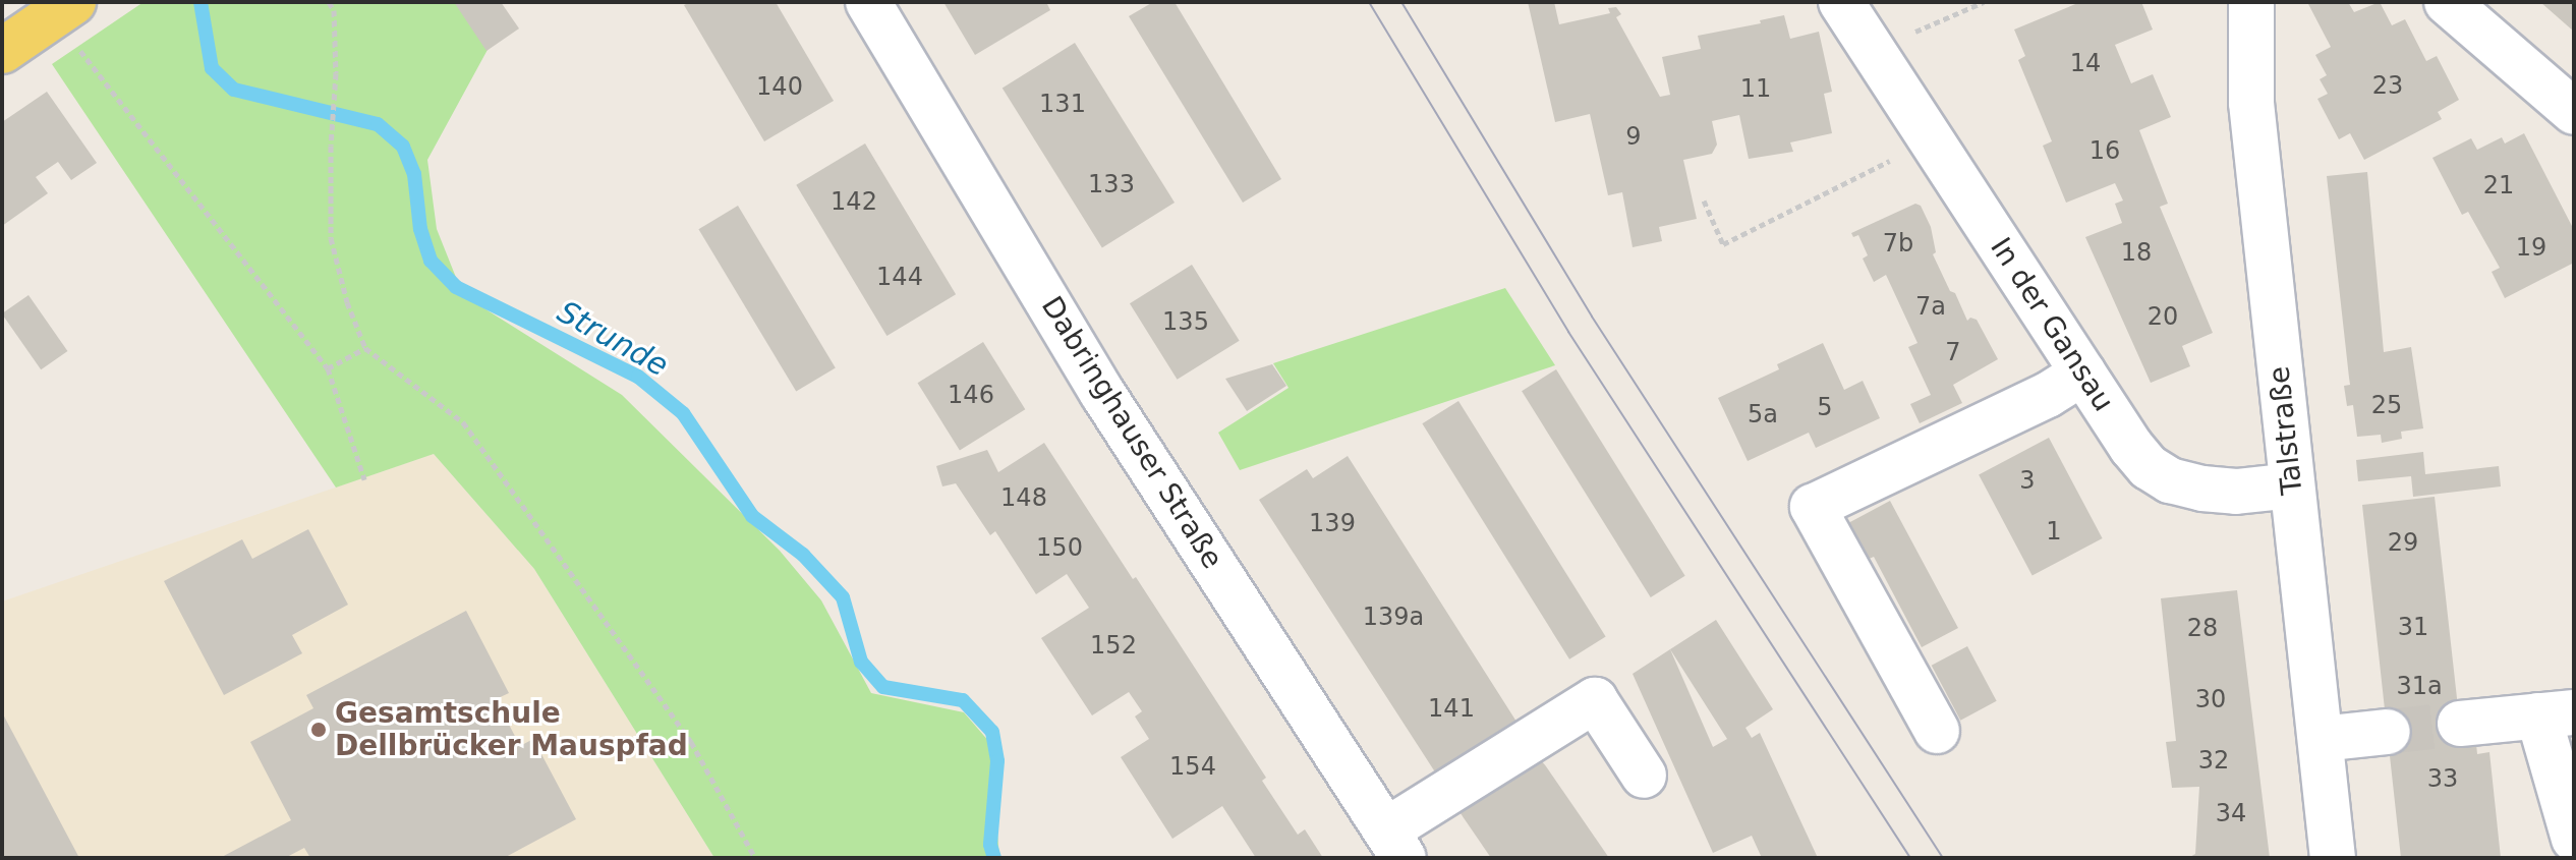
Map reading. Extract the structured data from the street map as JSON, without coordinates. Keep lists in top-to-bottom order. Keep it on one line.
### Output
{"streets":{"street":["In der Gansau","Talstraße","Dabringhauser Straße"]},"crossings":[["In der Gansau","Talstraße"]],"water":["Strunde"],"places":["Gesamtschule Dellbrücker Mauspfad"],"house_numbers":["14","23","140","11","131","9","16","133","21","142","7b","19","18","144","7a","20","135","7","146","25","5","5a","3","148","139","1","29","150","139a","31","28","152","31a","30","141","32","154","33","34"]}
